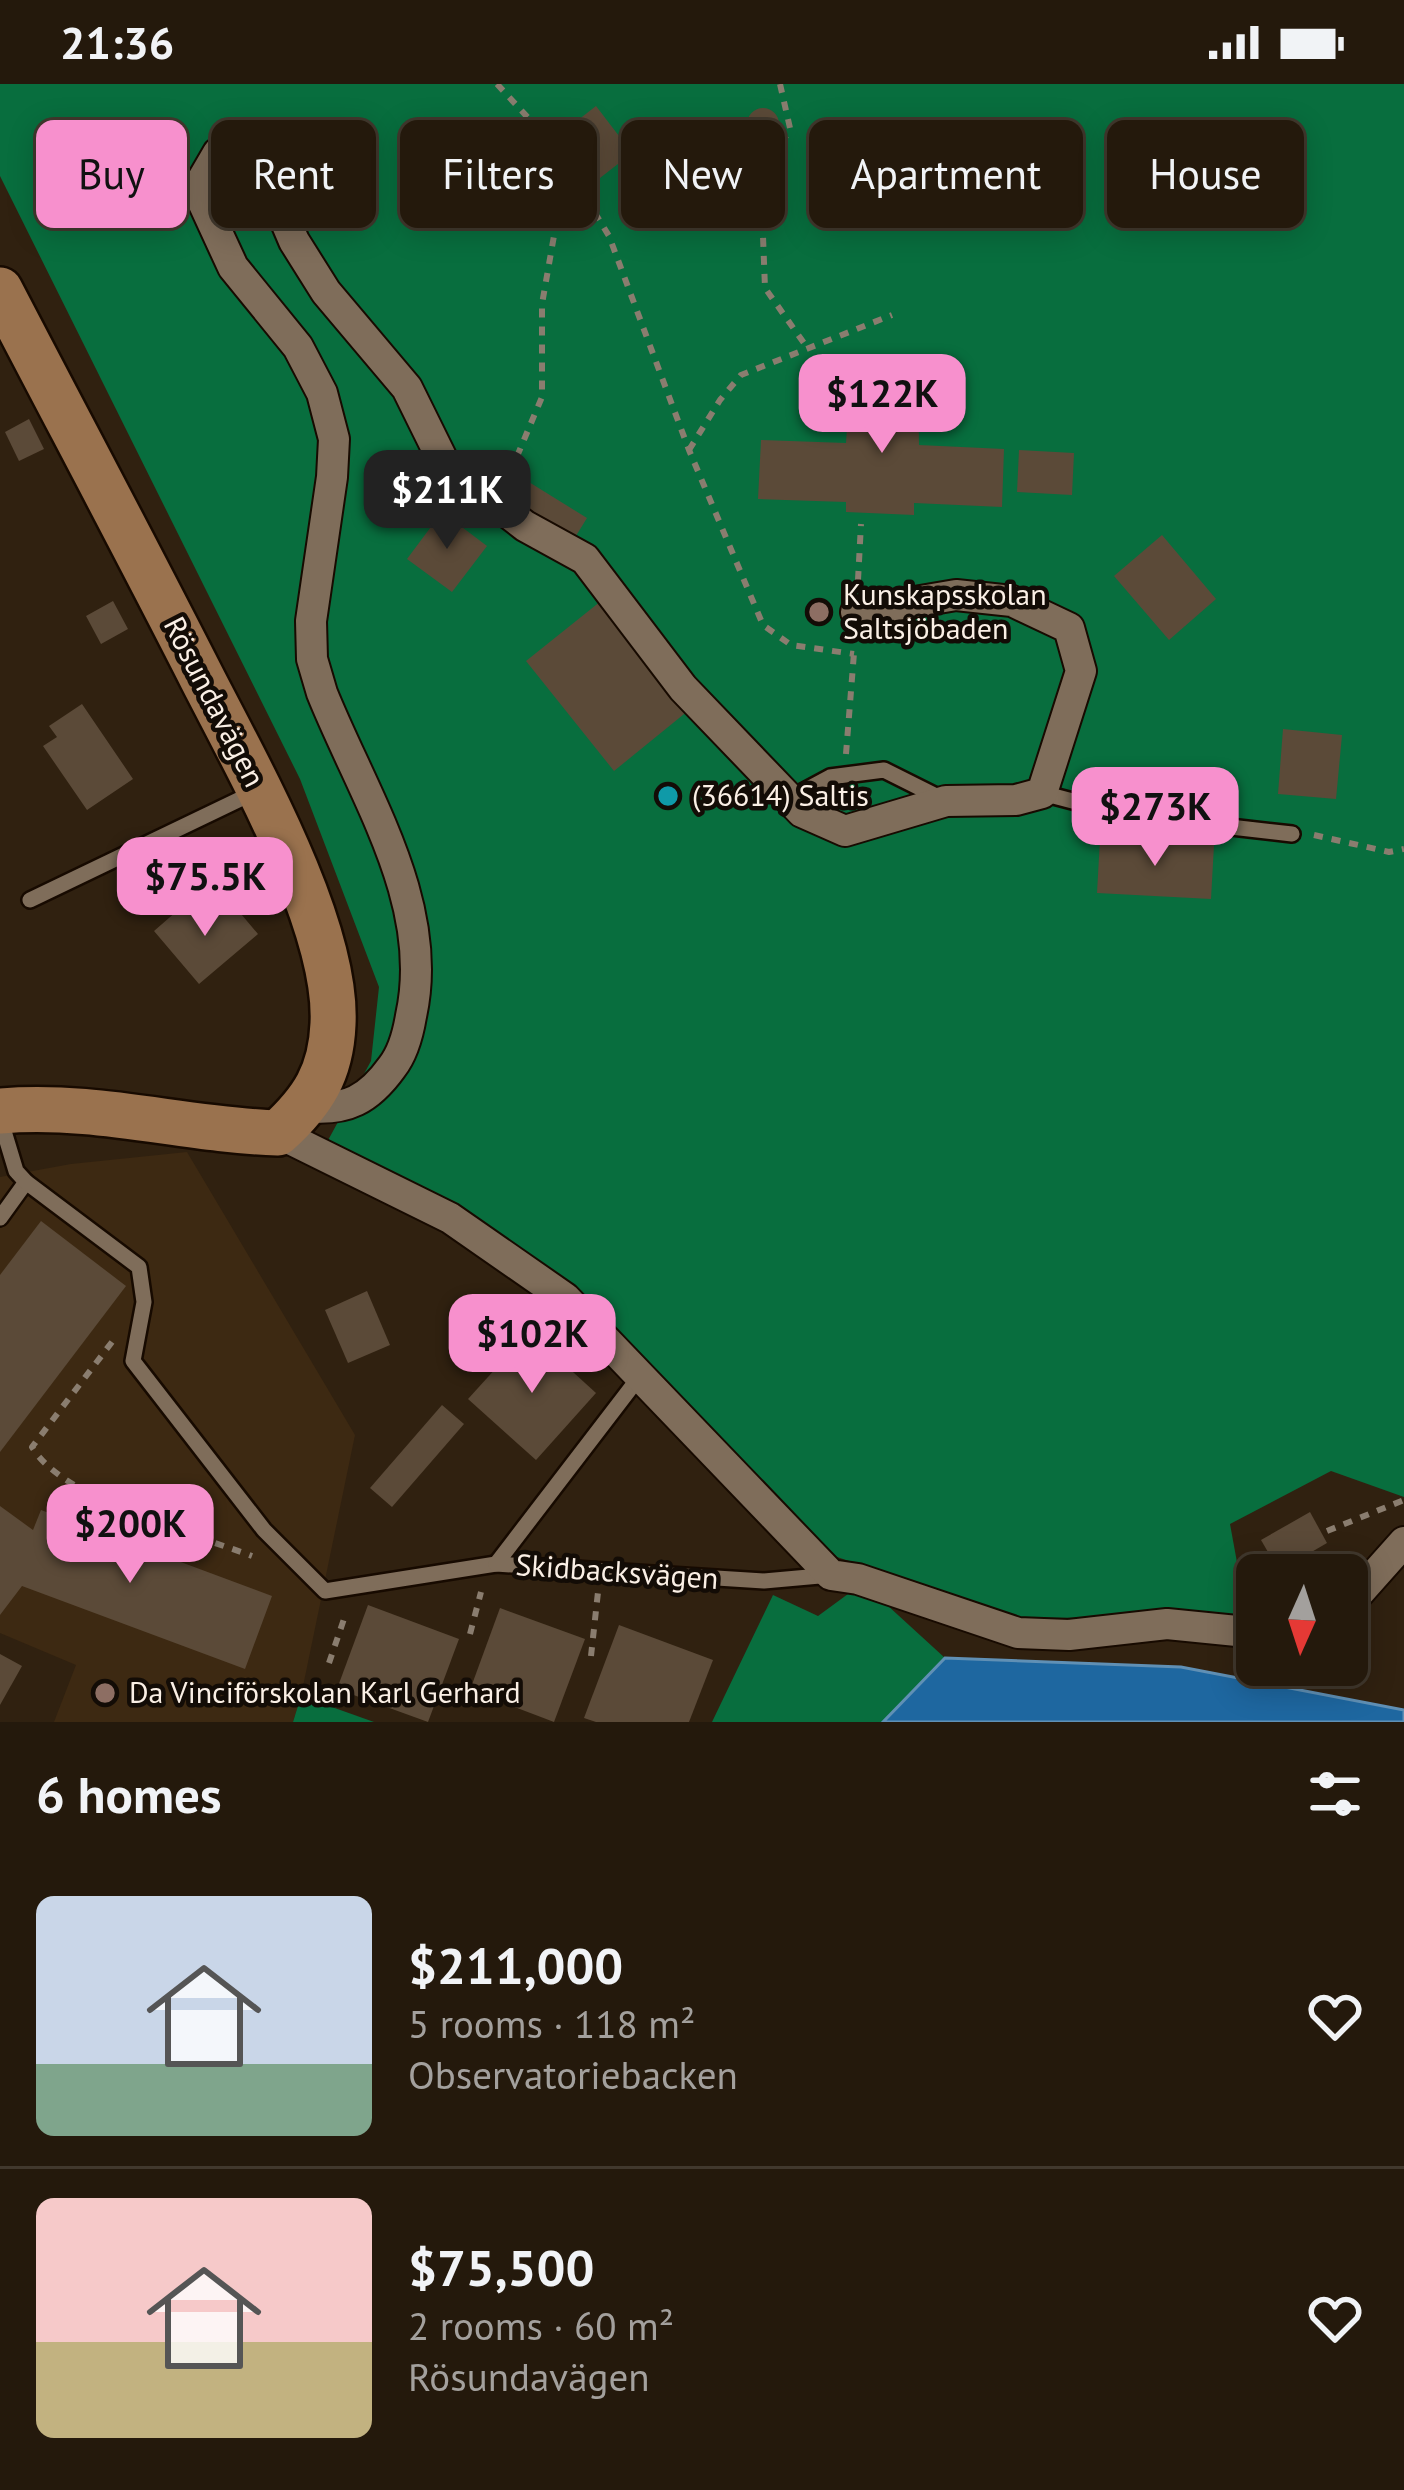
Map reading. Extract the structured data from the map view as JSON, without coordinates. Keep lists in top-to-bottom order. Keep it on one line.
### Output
{"streets":{"street":["Rösundavägen","Skidbacksvägen"]},"places":["Kunskapsskolan Saltsjöbaden","(36614) Saltis","Da Vinciförskolan Karl Gerhard"],"north":"bottom","page":{"status":"21:36","chip":["Buy","Rent","Filters","New","Apartment","House"],"price":["$122K","$211K","$273K","$75.5K","$102K","$200K"],"heading":"6 homes","list":[{"name":"$211,000","note":"5 rooms · 118 m² · Observatoriebacken"},{"name":"$75,500","note":"2 rooms · 60 m² · Rösundavägen"}]}}
